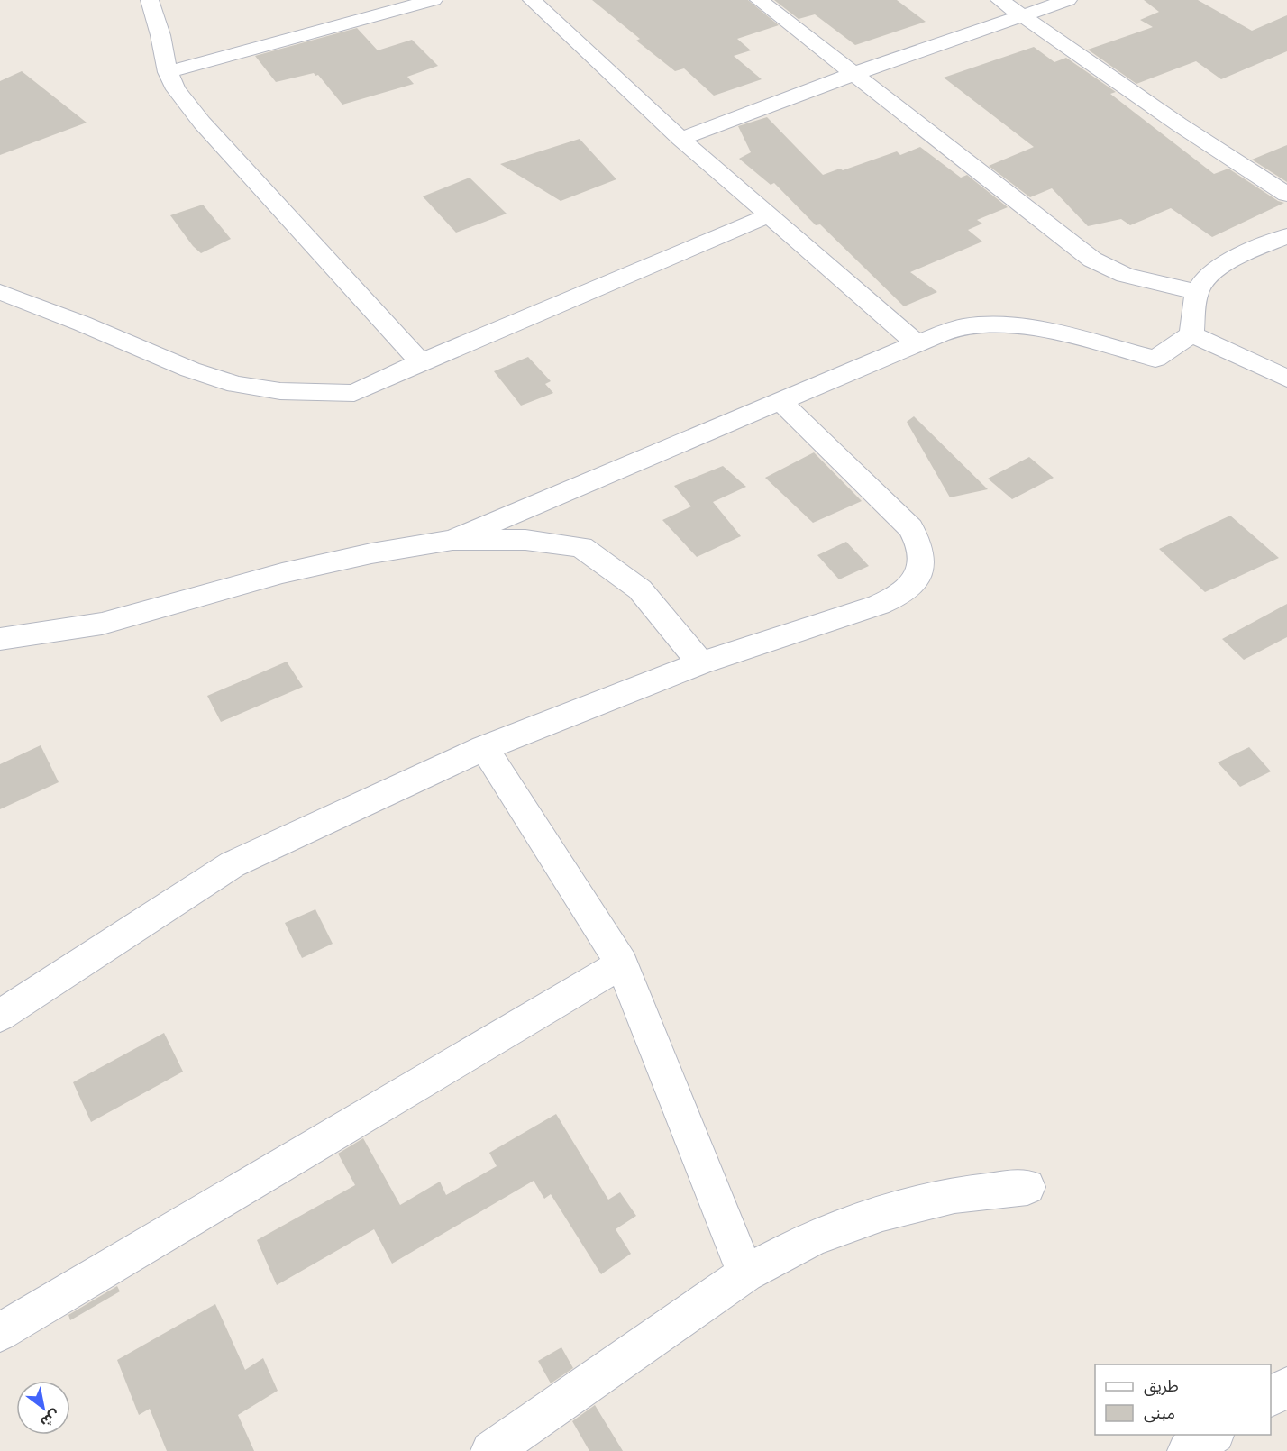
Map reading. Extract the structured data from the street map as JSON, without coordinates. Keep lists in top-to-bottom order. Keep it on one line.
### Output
{"legend":["طريق","مبنى"],"north":"bottom right"}
